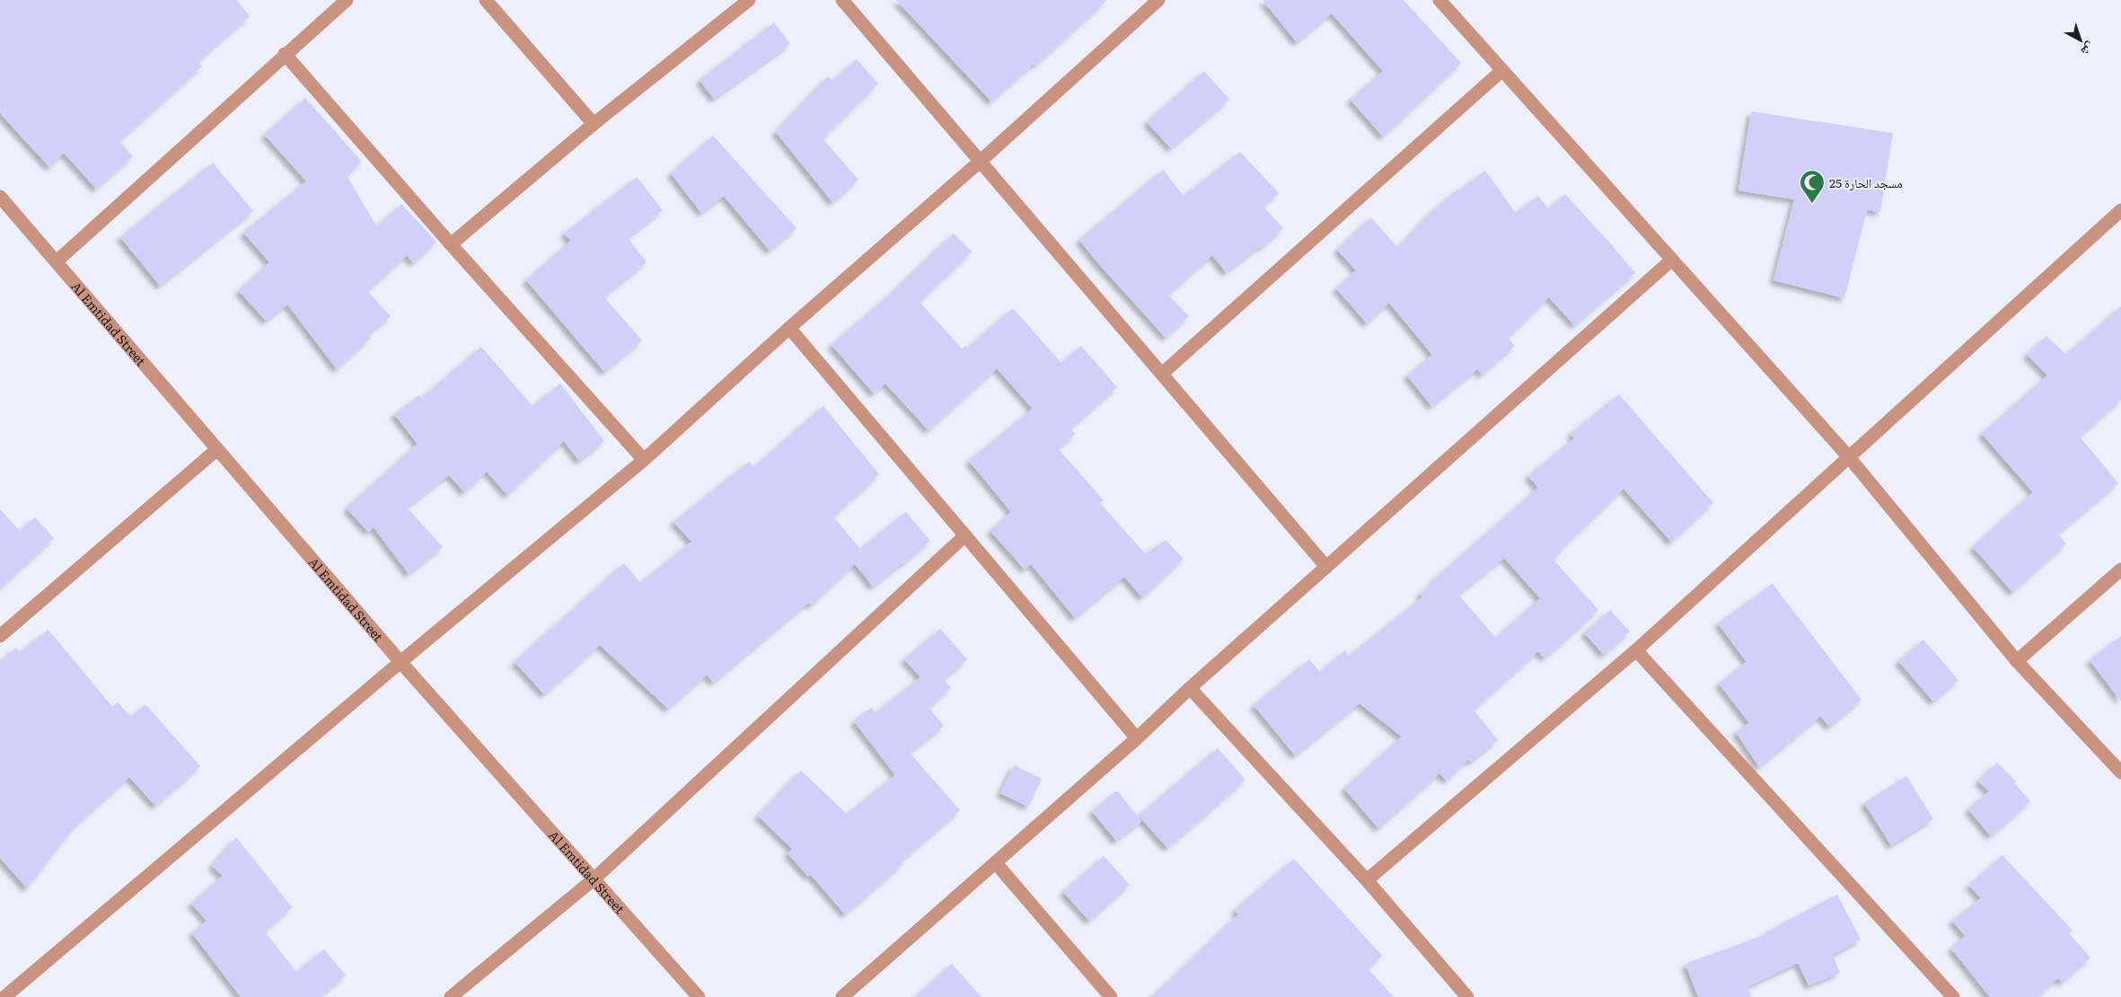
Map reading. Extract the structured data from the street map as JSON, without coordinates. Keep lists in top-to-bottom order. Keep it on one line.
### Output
{"streets":{"street":["Al Emtidad Street"]},"places":{"mosque":["مسجد الحارة 25"]},"north":"bottom right"}
